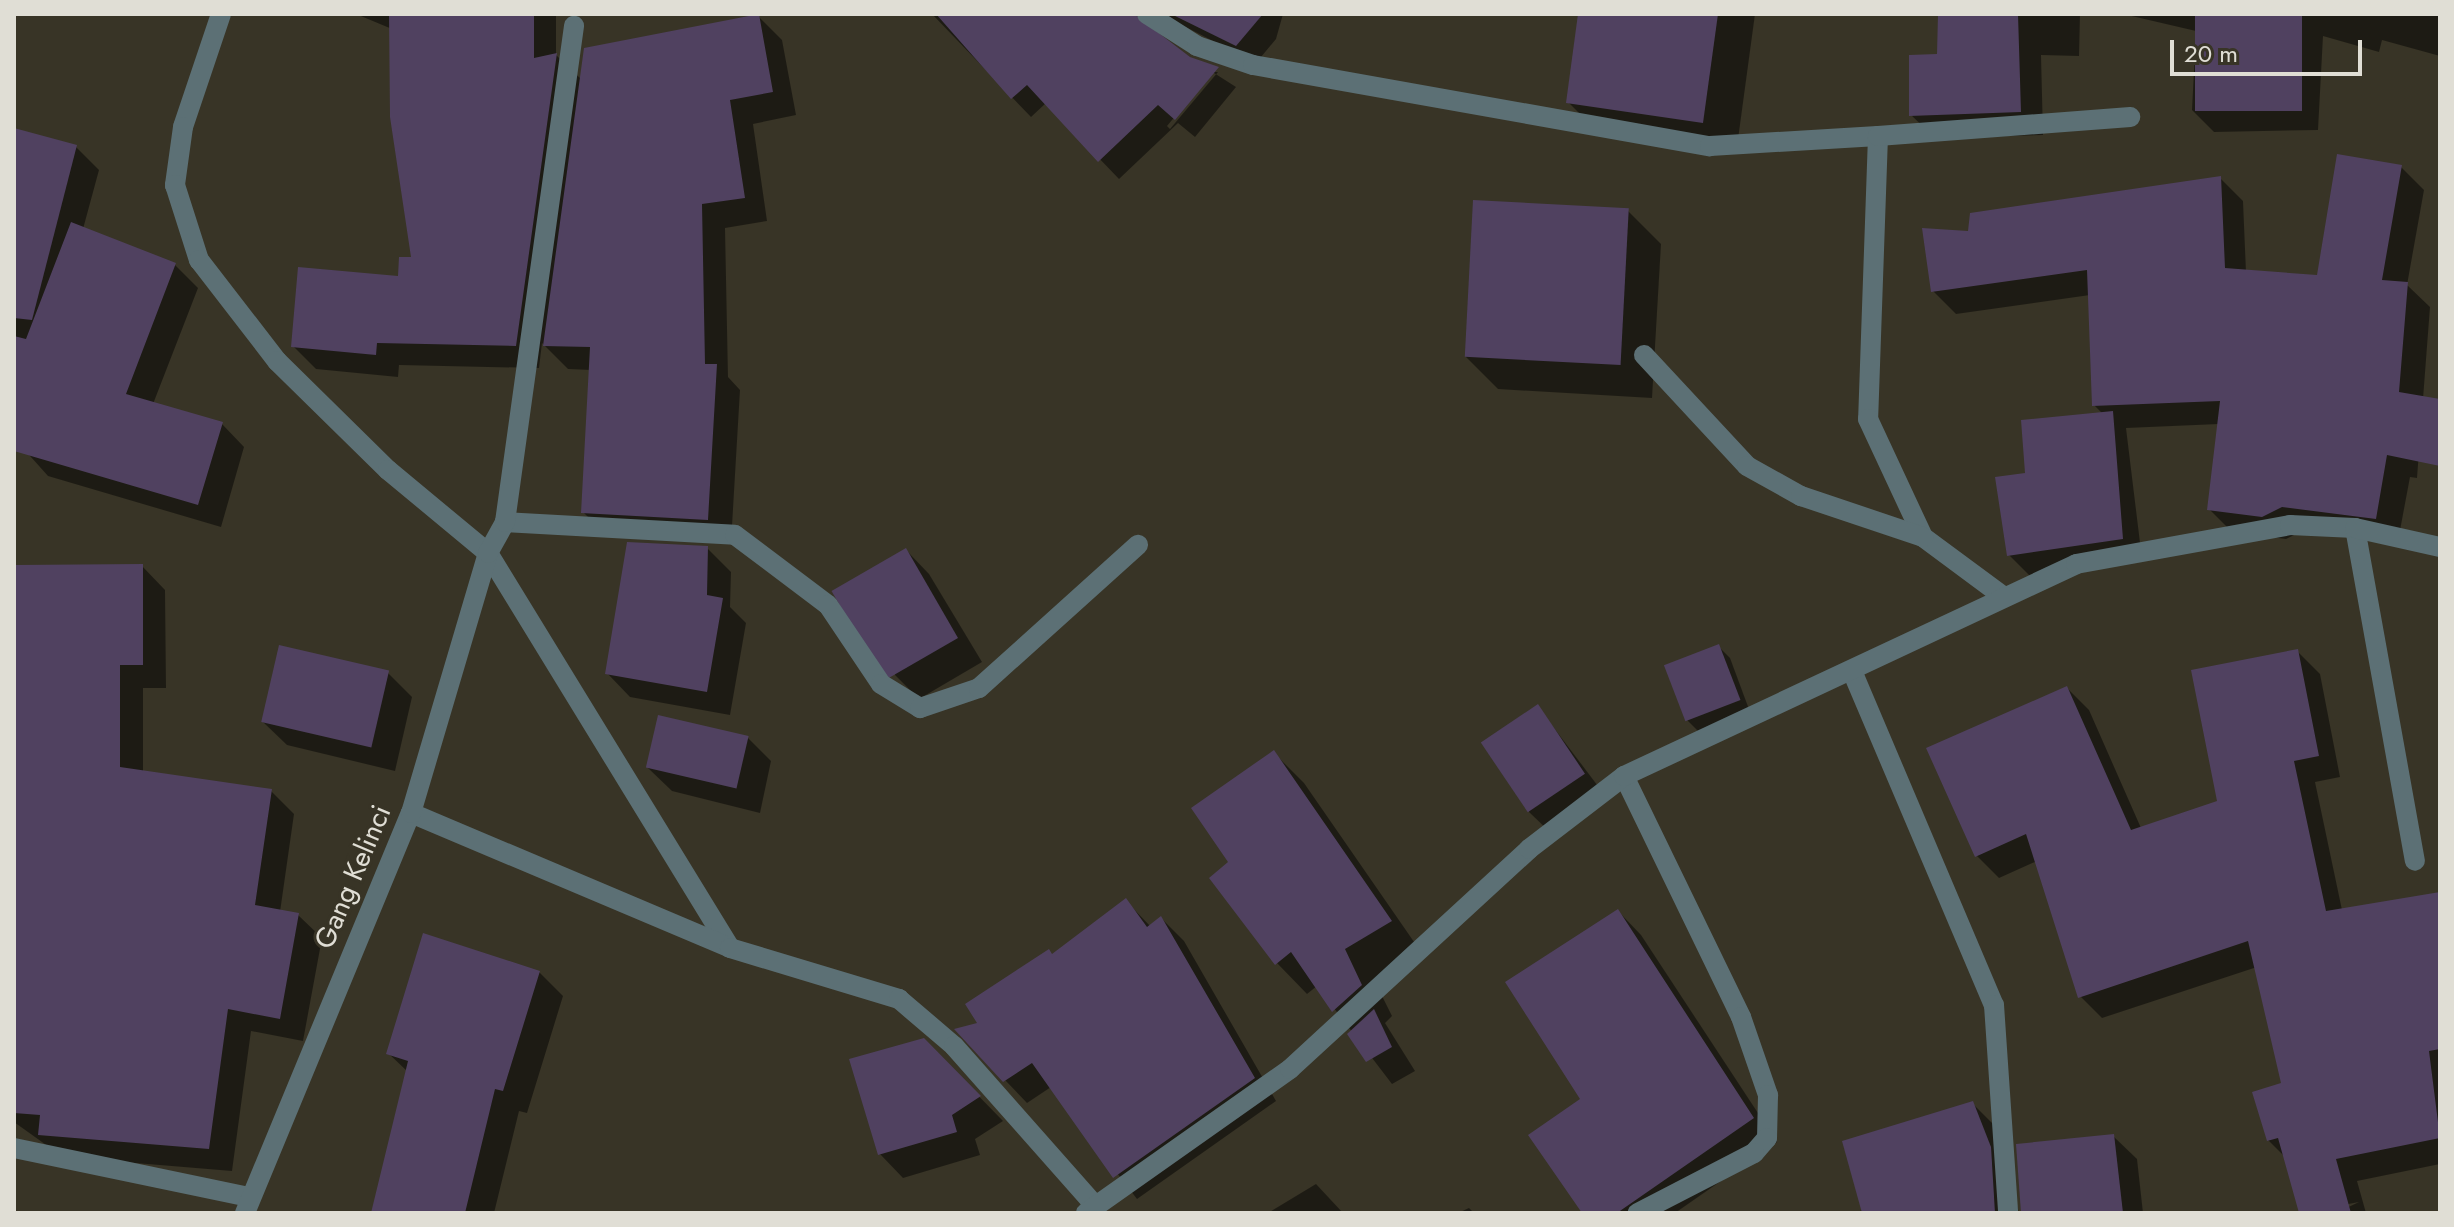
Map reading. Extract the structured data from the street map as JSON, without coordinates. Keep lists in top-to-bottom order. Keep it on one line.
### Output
{"streets":{"street":["Gang Kelinci"]},"scale_bar":"20 m"}
